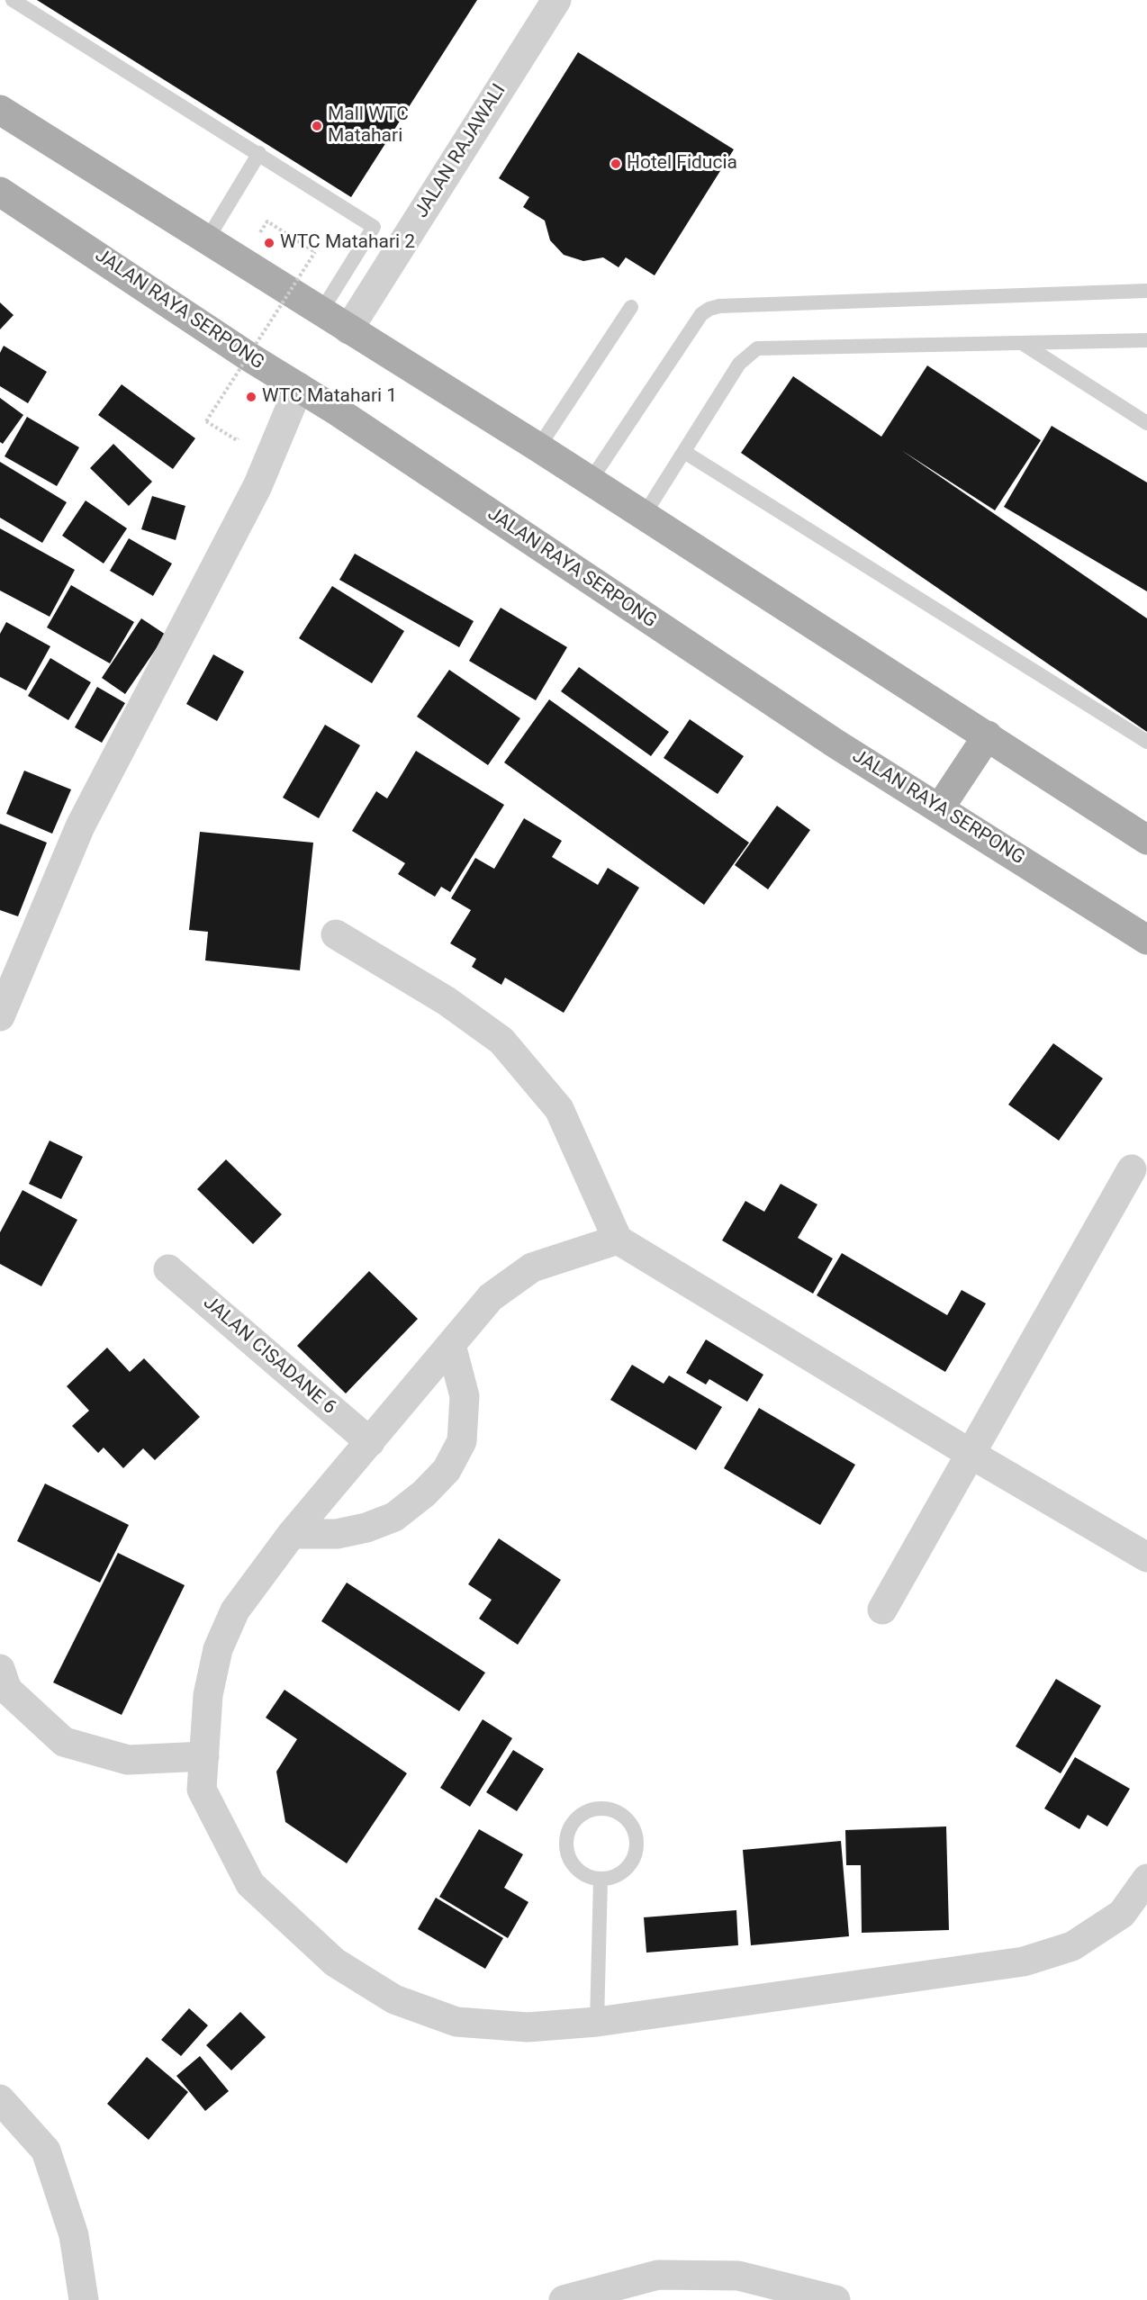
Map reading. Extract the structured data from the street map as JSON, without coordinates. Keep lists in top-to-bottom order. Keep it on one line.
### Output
{"streets":{"main road":["JALAN RAYA SERPONG"],"street":["JALAN RAJAWALI","JALAN CISADANE 6"]},"places":["Mall WTC Matahari","Hotel Fiducia","WTC Matahari 2","WTC Matahari 1"]}
